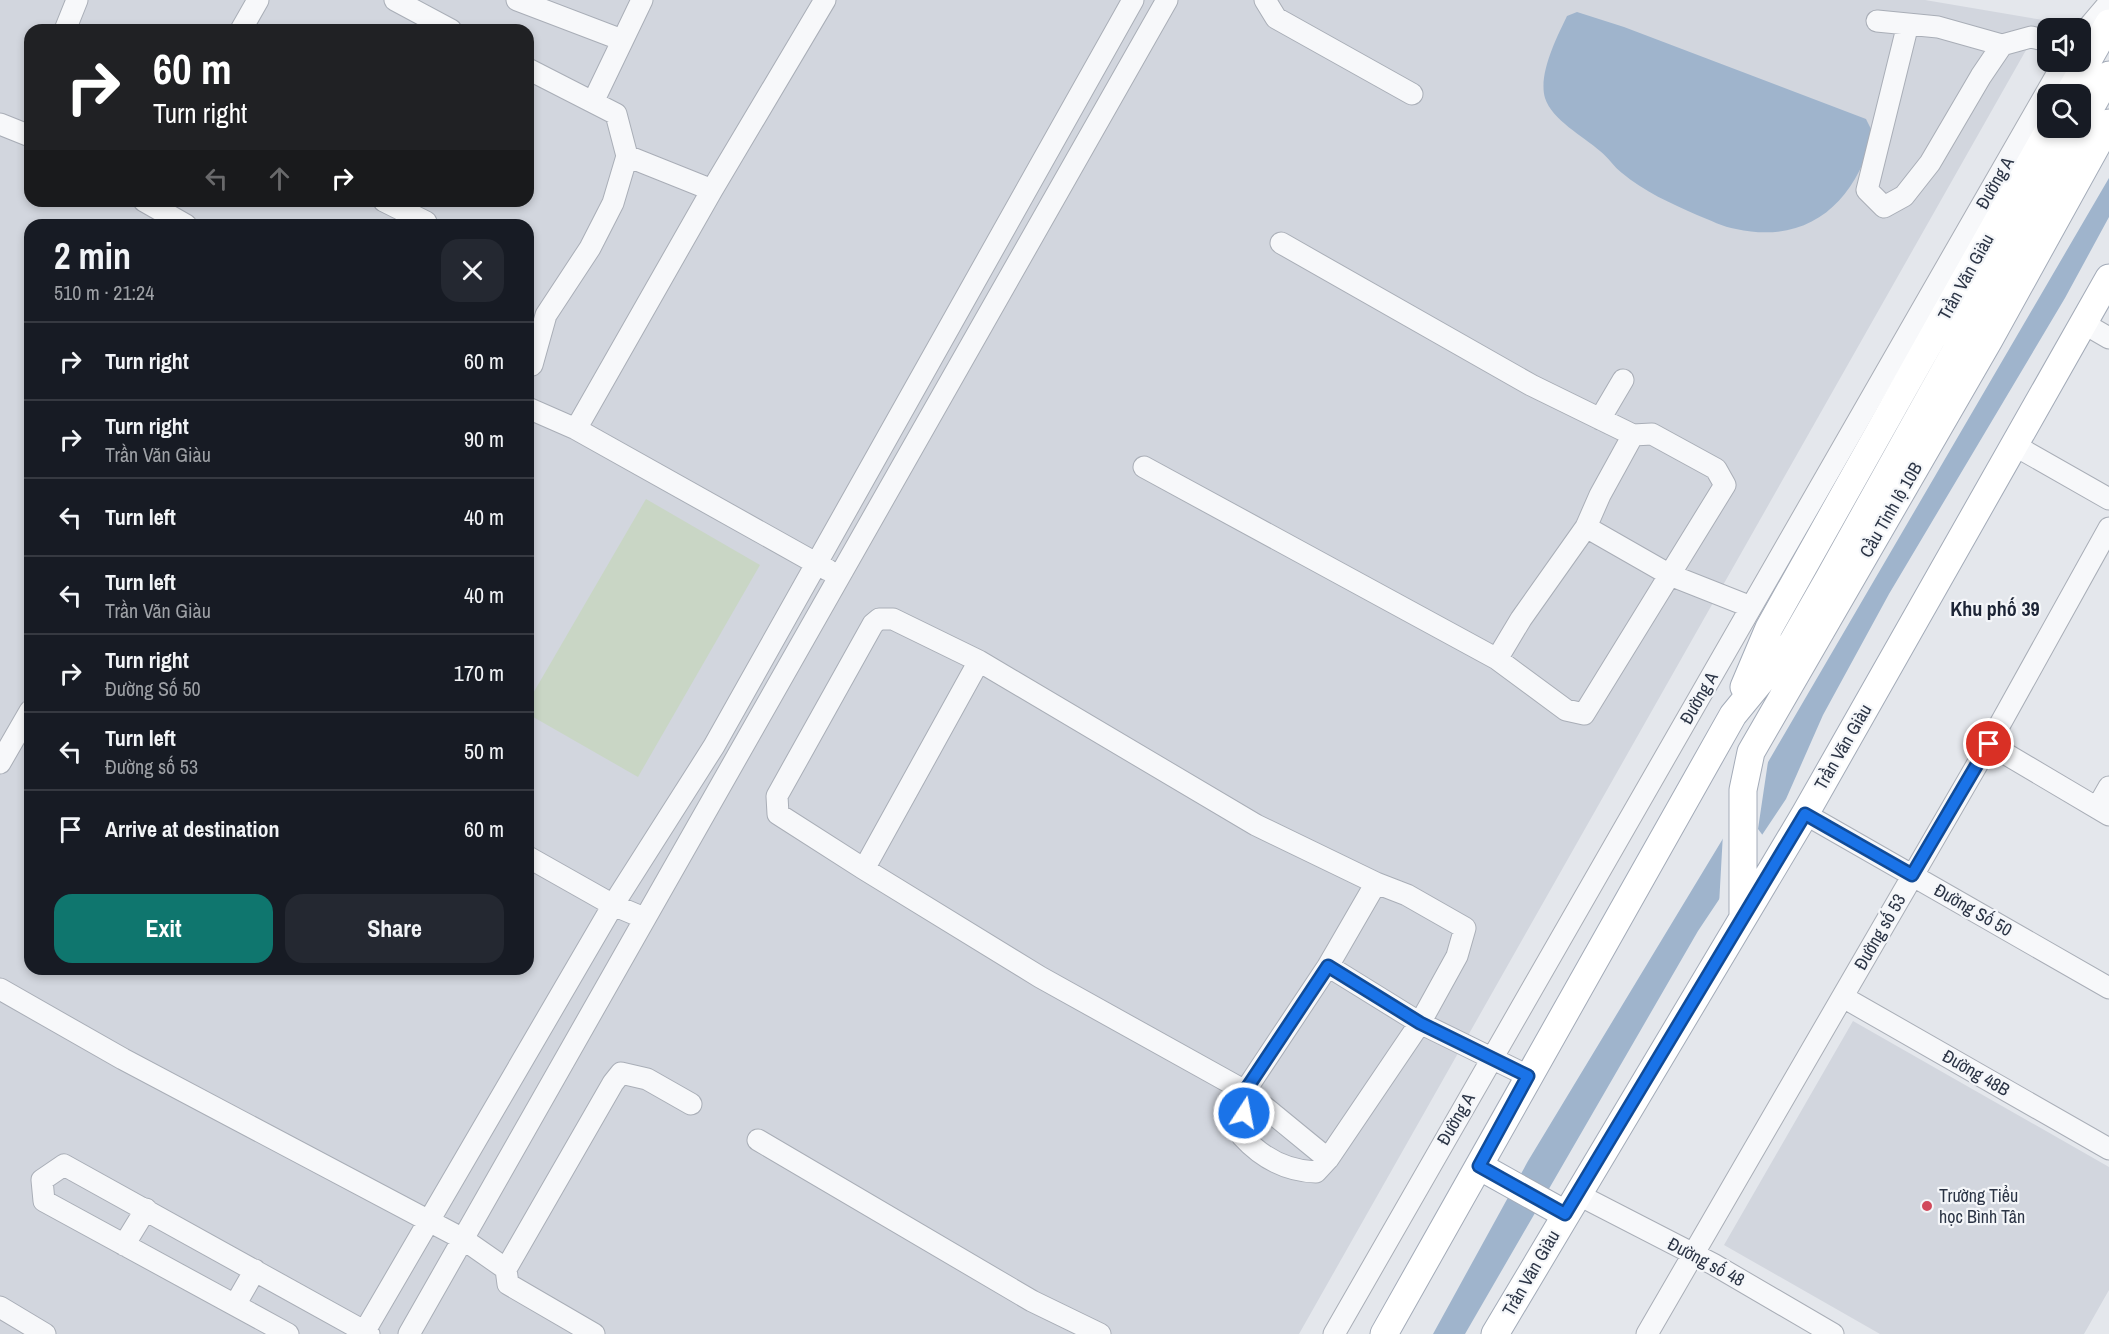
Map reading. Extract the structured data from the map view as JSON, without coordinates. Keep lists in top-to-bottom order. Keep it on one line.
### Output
{"streets":{"main road":["Trần Văn Giàu","Cầu Tỉnh lộ 10B"],"street":["Đường A","Đường Số 50","Đường số 53","Đường 48B","Đường số 48"]},"crossings":[["Trần Văn Giàu","Cầu Tỉnh lộ 10B"],["Trần Văn Giàu","Đường Số 50"],["Trần Văn Giàu","Đường số 48"],["Đường Số 50","Đường số 53"],["Đường số 53","Đường 48B"],["Đường số 53","Đường số 48"]],"districts":["Khu phố 39"],"places":["Trường Tiểu học Bình Tân"],"page":{"turn":["60 m","Turn right"],"heading":["2 min","510 m · 21:24"],"list":[{"name":"Turn right","value":"60 m"},{"name":"Turn right","note":"Trần Văn Giàu","value":"90 m"},{"name":"Turn left","value":"40 m"},{"name":"Turn left","note":"Trần Văn Giàu","value":"40 m"},{"name":"Turn right","note":"Đường Số 50","value":"170 m"},{"name":"Turn left","note":"Đường số 53","value":"50 m"},{"name":"Arrive at destination","value":"60 m"}],"buttons":["Exit","Share"]}}
